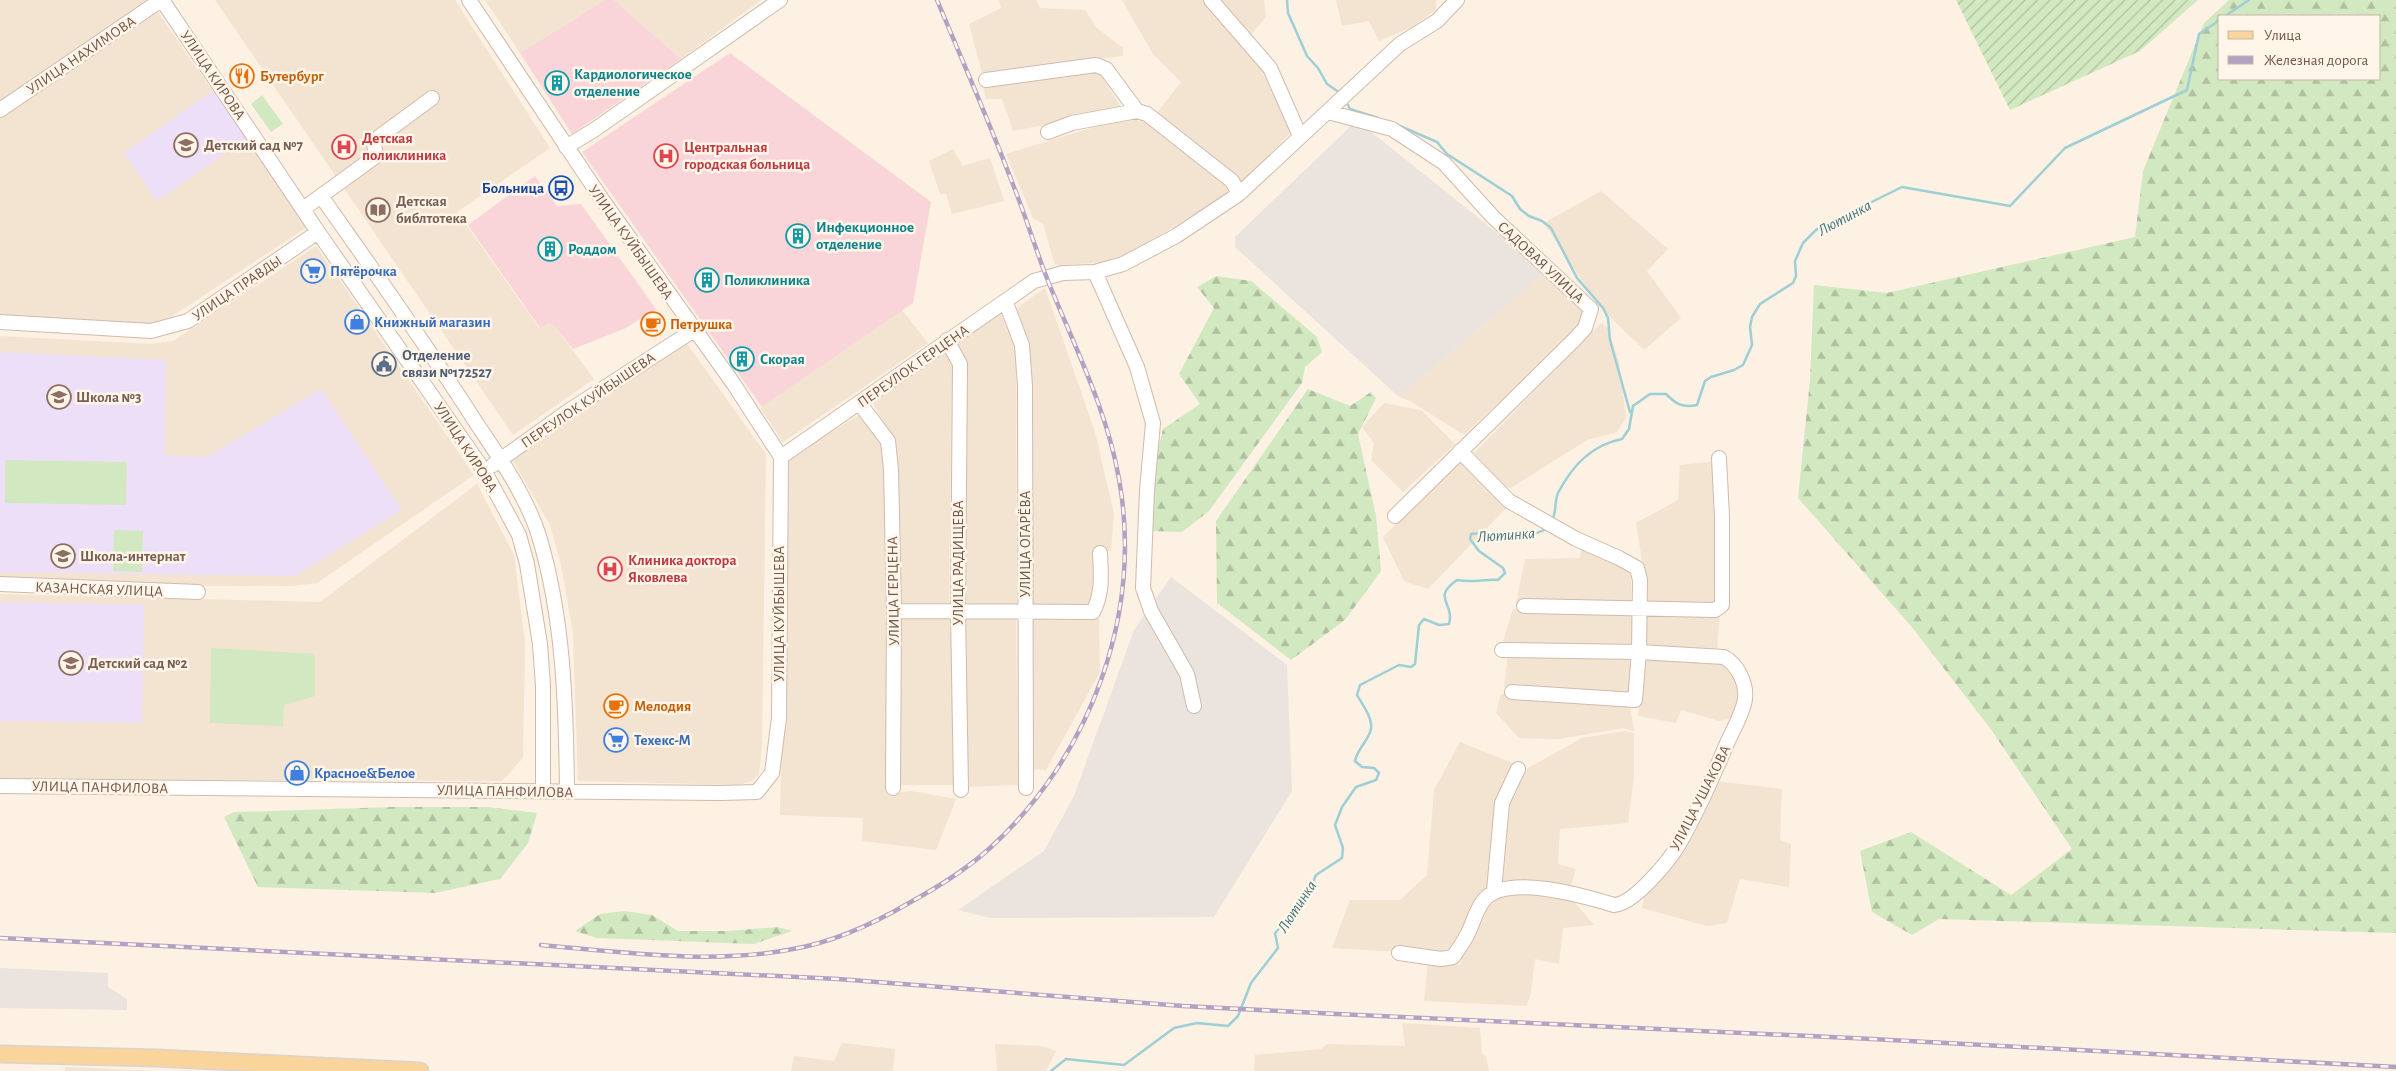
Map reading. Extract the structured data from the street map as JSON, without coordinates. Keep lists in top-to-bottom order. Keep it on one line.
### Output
{"streets":{"street":["УЛИЦА НАХИМОВА","УЛИЦА КИРОВА","УЛИЦА КУЙБЫШЕВА","САДОВАЯ УЛИЦА","УЛИЦА ПРАВДЫ","ПЕРЕУЛОК ГЕРЦЕНА","ПЕРЕУЛОК КУЙБЫШЕВА","УЛИЦА ОГАРЁВА","УЛИЦА РАДИЩЕВА","КАЗАНСКАЯ УЛИЦА","УЛИЦА ГЕРЦЕНА","УЛИЦА ПАНФИЛОВА","УЛИЦА УШАКОВА"]},"crossings":[["УЛИЦА НАХИМОВА","УЛИЦА КИРОВА"],["УЛИЦА КИРОВА","УЛИЦА ПРАВДЫ"],["УЛИЦА КИРОВА","ПЕРЕУЛОК КУЙБЫШЕВА"],["УЛИЦА КИРОВА","УЛИЦА ПАНФИЛОВА"],["УЛИЦА КУЙБЫШЕВА","ПЕРЕУЛОК ГЕРЦЕНА"],["УЛИЦА КУЙБЫШЕВА","ПЕРЕУЛОК КУЙБЫШЕВА"],["УЛИЦА КУЙБЫШЕВА","УЛИЦА ПАНФИЛОВА"],["ПЕРЕУЛОК ГЕРЦЕНА","УЛИЦА ОГАРЁВА"],["ПЕРЕУЛОК ГЕРЦЕНА","УЛИЦА РАДИЩЕВА"],["ПЕРЕУЛОК ГЕРЦЕНА","УЛИЦА ГЕРЦЕНА"]],"water":["Лютинка"],"places":{"restaurant":["Бутербург"],"building":["Кардиологическое отделение","Инфекционное отделение","Роддом","Поликлиника","Скорая"],"school or university":["Детский сад №7","Школа №3","Школа-интернат","Детский сад №2"],"hospital":["Детская поликлиника","Центральная городская больница","Клиника доктора Яковлева"],"bus stop":["Больница"],"library":["Детская библтотека"],"supermarket":["Пятёрочка","Техекс-М"],"shop":["Книжный магазин","Красное&Белое"],"cafe":["Петрушка","Мелодия"],"public building":["Отделение связи №172527"]},"legend":["Улица","Железная дорога"]}
